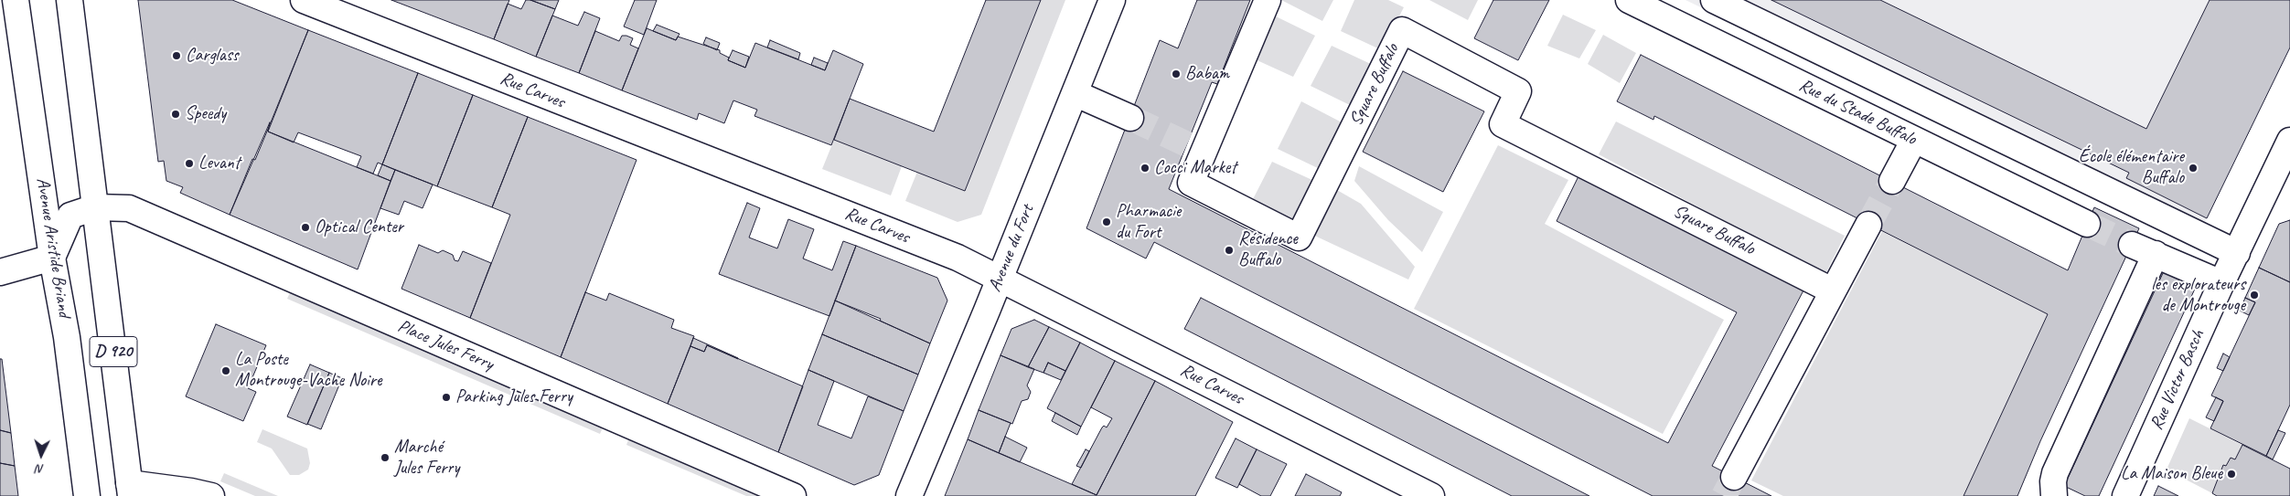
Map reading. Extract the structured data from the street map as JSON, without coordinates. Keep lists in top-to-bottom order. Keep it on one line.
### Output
{"streets":{"street":["Square Buffalo","Rue Carves","Rue du Stade Buffalo","Avenue Aristide Briand","Avenue du Fort","Place Jules Ferry","D 920","Rue Victor Basch"]},"crossings":[["Rue Carves","Avenue du Fort"],["Avenue Aristide Briand","Place Jules Ferry"],["Place Jules Ferry","D 920"]],"places":["Carglass","Babam","Speedy","Levant","Cocci Market","École élémentaire Buffalo","Pharmacie du Fort","Optical Center","Résidence Buffalo","les explorateurs de Montrouge","La Poste Montrouge-Vache Noire","Parking Jules Ferry","Marché Jules Ferry","La Maison Bleue"],"north":"bottom"}
